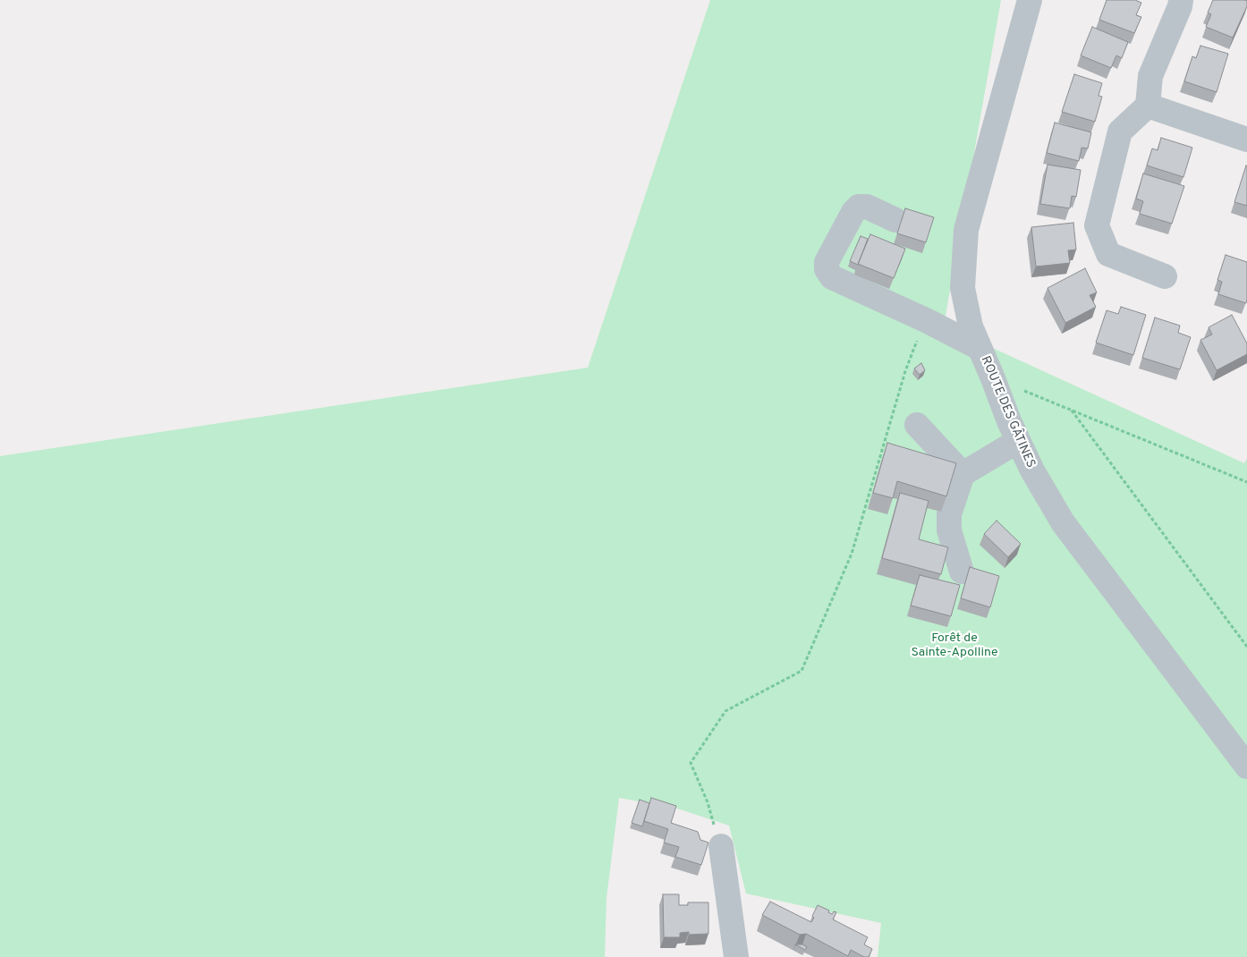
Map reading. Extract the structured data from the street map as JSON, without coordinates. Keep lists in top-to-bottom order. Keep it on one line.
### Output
{"streets":{"street":["ROUTE DES GÂTINES"]},"parks":["Forêt de Sainte-Apolline"]}
